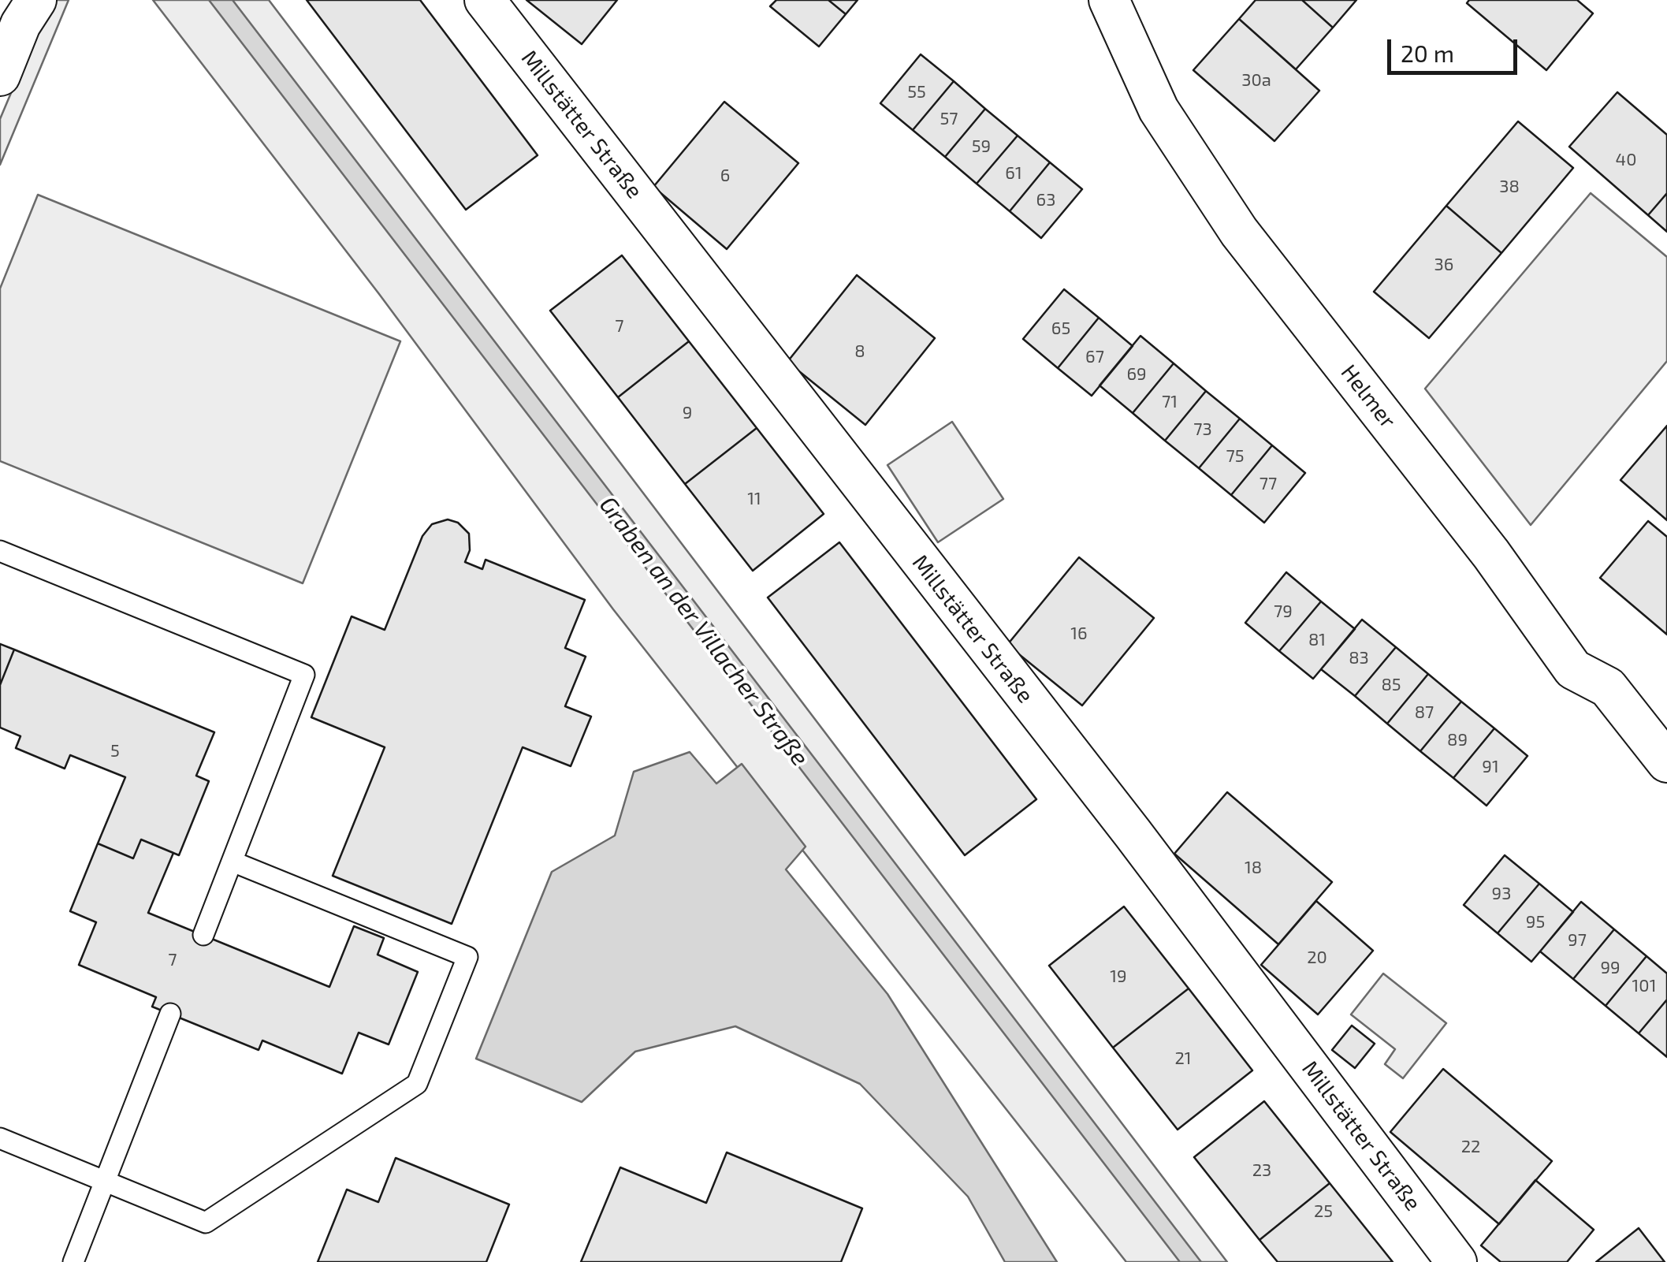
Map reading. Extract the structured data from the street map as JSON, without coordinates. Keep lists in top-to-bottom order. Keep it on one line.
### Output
{"streets":{"street":["Millstätter Straße","Helmer"]},"water":["Graben an der Villacher Straße"],"house_numbers":["30a","55","57","59","40","61","6","38","63","36","7","65","8","67","69","71","9","73","75","77","11","79","16","81","83","85","87","89","5","91","18","93","95","97","20","7","99","19","101","21","22","23","25"],"scale_bar":"20 m"}
